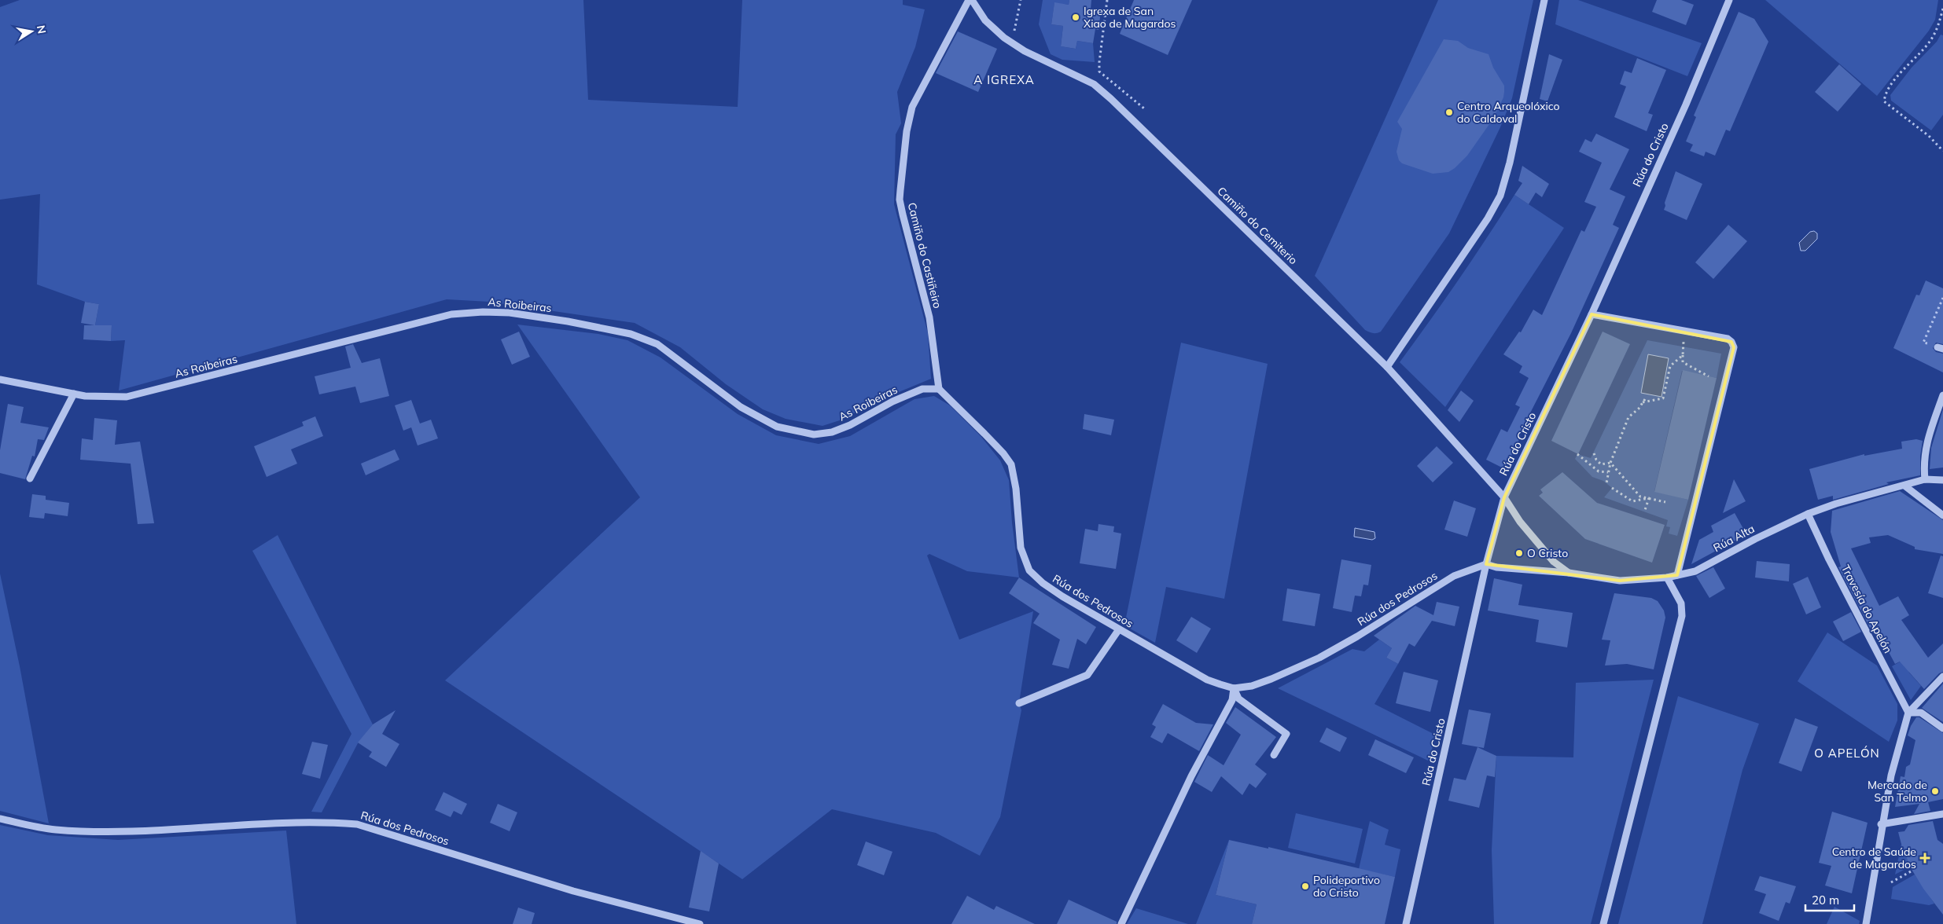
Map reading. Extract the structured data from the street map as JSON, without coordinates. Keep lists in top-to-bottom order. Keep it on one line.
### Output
{"streets":{"street":["Rúa do Cristo","Camiño do Cemiterio","Camiño do Castiñeiro","As Roibeiras","Rúa Alta","Rúa dos Pedrosos","Travesía do Apelón"]},"crossings":[["Rúa do Cristo","Camiño do Cemiterio"],["Rúa do Cristo","Rúa Alta"],["Rúa do Cristo","Rúa dos Pedrosos"],["Camiño do Cemiterio","Rúa Alta"],["Camiño do Castiñeiro","As Roibeiras"],["Camiño do Castiñeiro","Rúa dos Pedrosos"],["As Roibeiras","Rúa dos Pedrosos"],["Rúa Alta","Rúa dos Pedrosos"],["Rúa Alta","Travesía do Apelón"]],"districts":["A IGREXA","O APELÓN"],"places":{"other":["Igrexa de San Xiao de Mugardos","Centro Arqueolóxico do Caldoval","O Cristo","Mercado de San Telmo","Polideportivo do Cristo"],"health":["Centro de Saúde de Mugardos"]},"scale_bar":"20 m","north":"right"}
